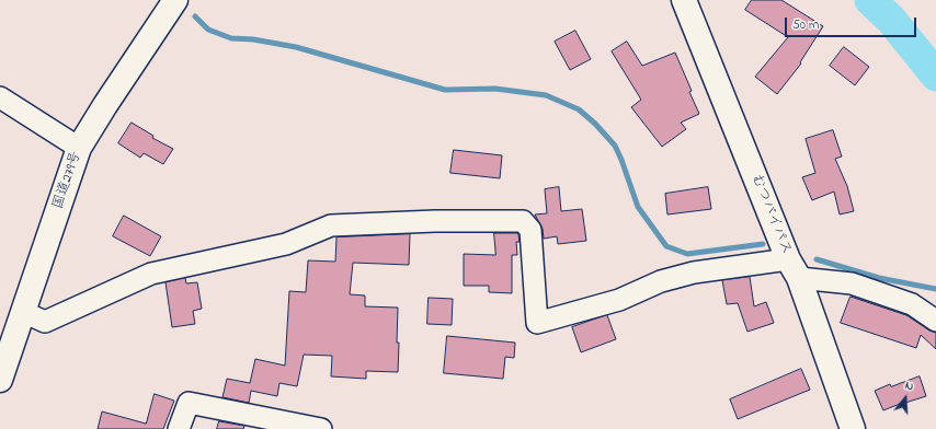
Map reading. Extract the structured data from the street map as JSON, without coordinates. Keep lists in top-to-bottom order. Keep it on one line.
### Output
{"streets":{"highway":["国道279号","むつバイパス"]},"scale_bar":"50 m","north":"top"}
